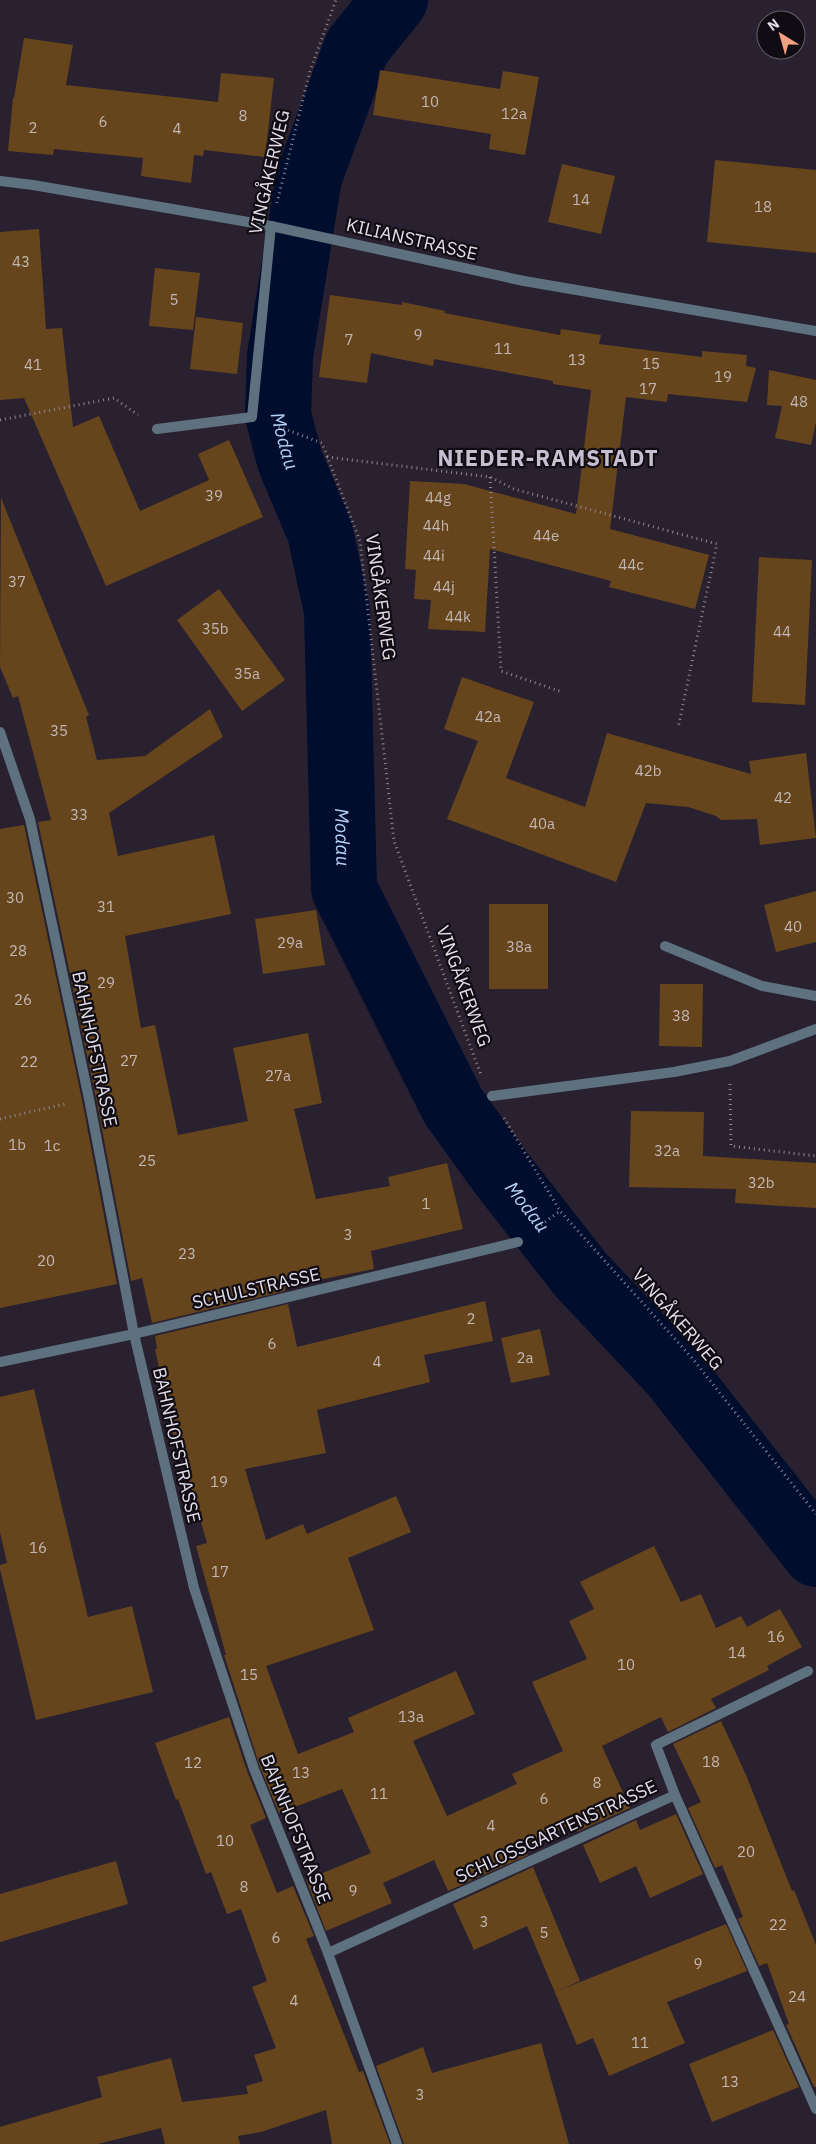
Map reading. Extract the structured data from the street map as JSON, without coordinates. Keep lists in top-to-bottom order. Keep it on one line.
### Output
{"streets":{"street":["VINGÅKERWEG","KILIANSTRASSE","BAHNHOFSTRASSE","SCHULSTRASSE","SCHLOSSGARTENSTRASSE"]},"crossings":[["VINGÅKERWEG","KILIANSTRASSE"],["BAHNHOFSTRASSE","SCHULSTRASSE"],["BAHNHOFSTRASSE","SCHLOSSGARTENSTRASSE"]],"districts":["NIEDER-RAMSTADT"],"water":["Modau"],"house_numbers":["10","12a","8","6","2","4","14","18","43","5","9","7","11","13","15","41","19","17","48","39","44g","44h","44e","44i","44c","37","44j","44k","35b","44","35a","42a","35","42b","42","33","40a","30","31","40","29a","38a","28","29","26","38","27","22","27a","1b","1c","32a","25","32b","1","3","23","20","2","6","2a","4","19","16","17","16","14","10","15","13a","18","12","13","8","11","6","4","10","20","8","9","3","22","5","6","9","24","4","11","13","3"],"north":"top left"}
